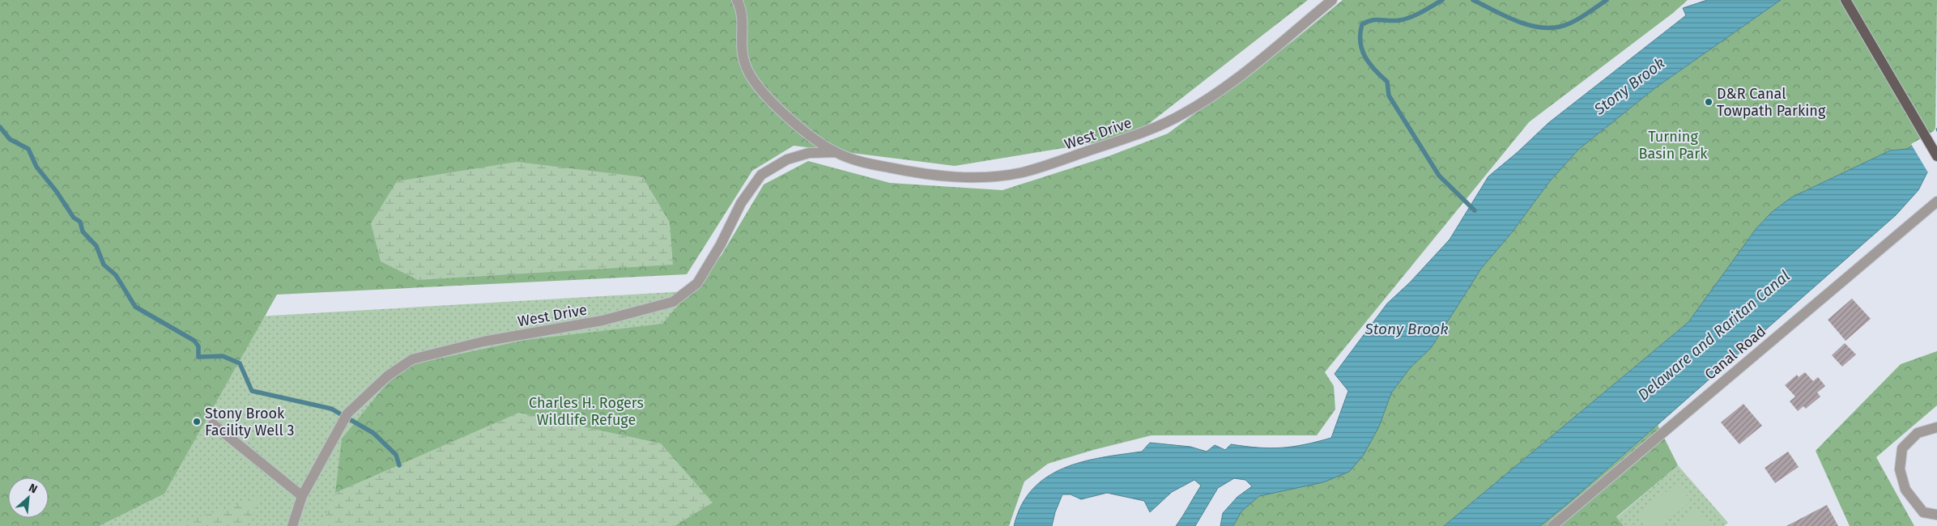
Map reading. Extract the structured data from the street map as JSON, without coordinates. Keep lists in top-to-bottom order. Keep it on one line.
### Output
{"streets":{"street":["West Drive","Canal Road"]},"water":["Stony Brook","Delaware and Raritan Canal"],"parks":["Turning Basin Park","Charles H. Rogers Wildlife Refuge"],"places":["D&R Canal Towpath Parking","Stony Brook Facility Well 3"],"north":"top right"}
